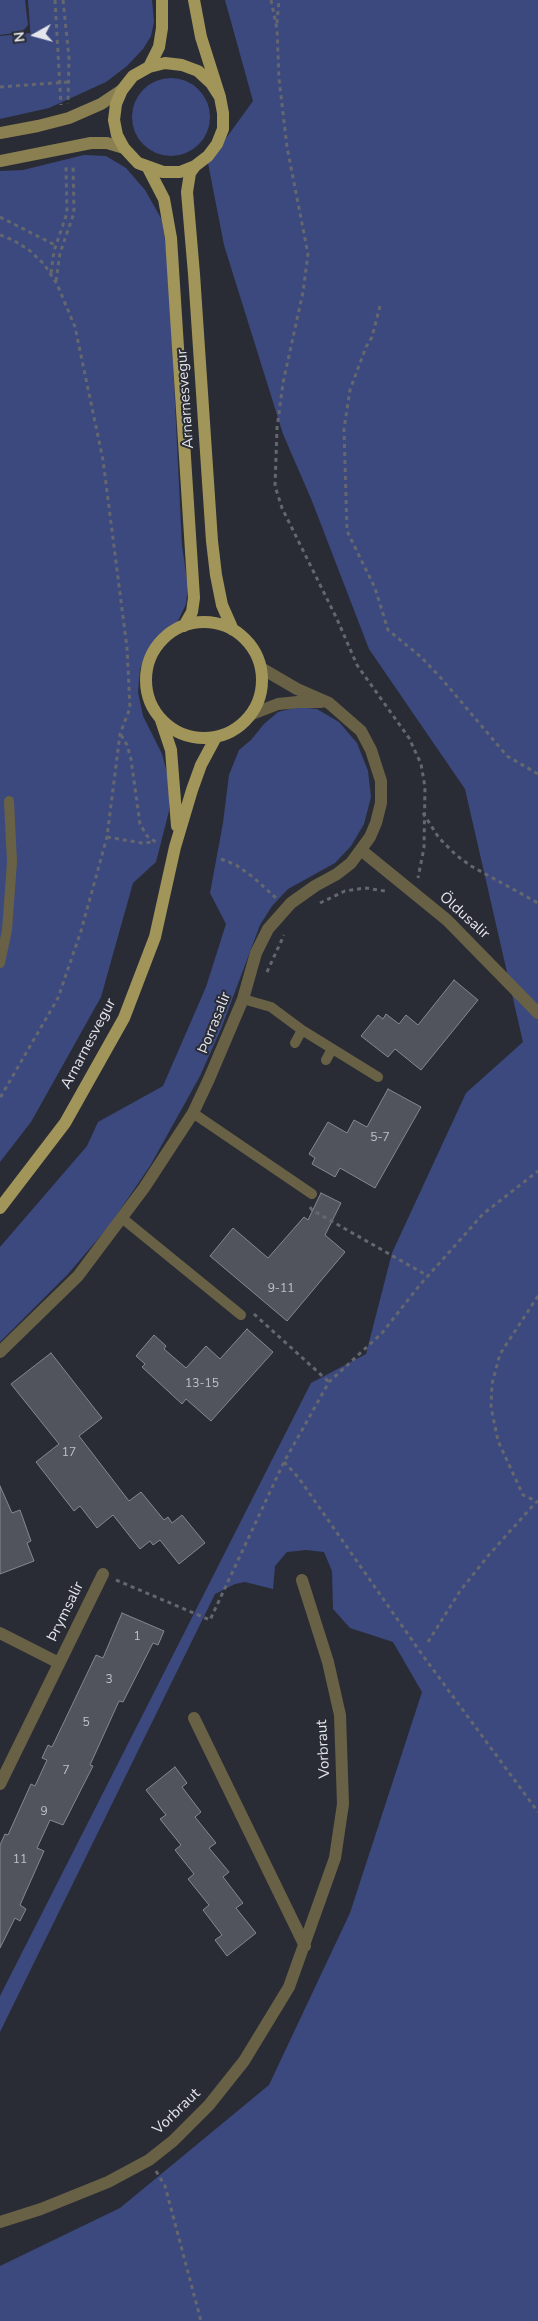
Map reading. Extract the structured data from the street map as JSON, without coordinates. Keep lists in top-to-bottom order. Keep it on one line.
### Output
{"streets":{"main road":["Arnarnesvegur"],"street":["Öldusalir","Þorrasalir","Þrymsalir","Vorbraut"]},"crossings":[["Arnarnesvegur","Þorrasalir"],["Öldusalir","Þorrasalir"]],"house_numbers":["5-7","9-11","13-15","17","1","3","5","7","9","11"],"north":"left"}
